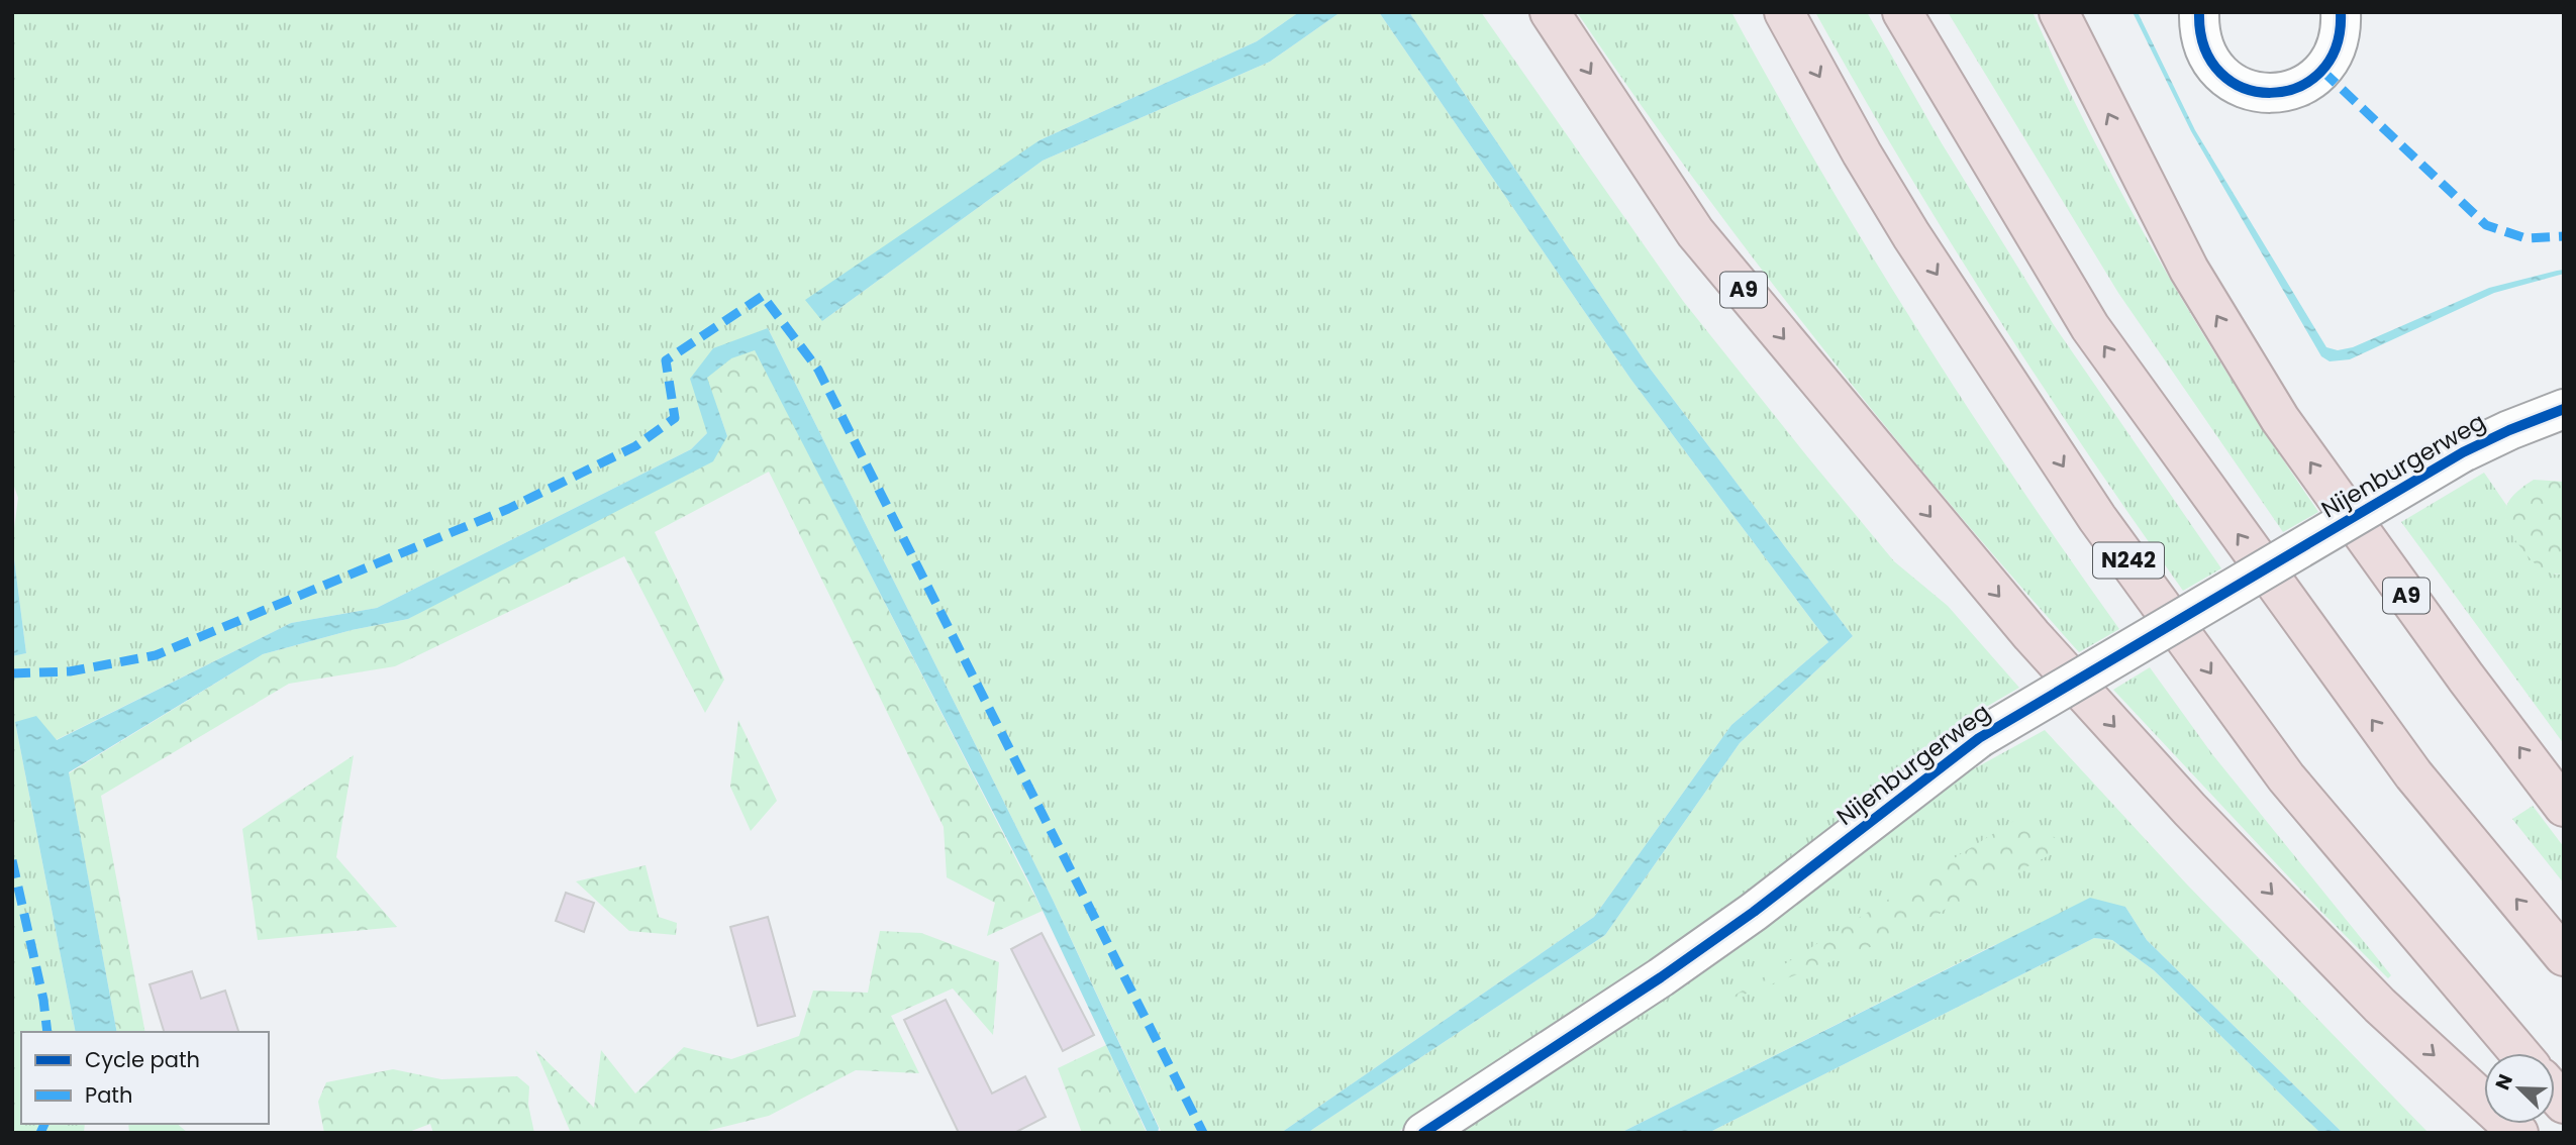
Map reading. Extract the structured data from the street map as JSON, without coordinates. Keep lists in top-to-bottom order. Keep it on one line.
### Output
{"streets":{"highway":["A9","N242"],"street":["Nijenburgerweg"]},"legend":["Cycle path","Path"],"north":"top left"}
